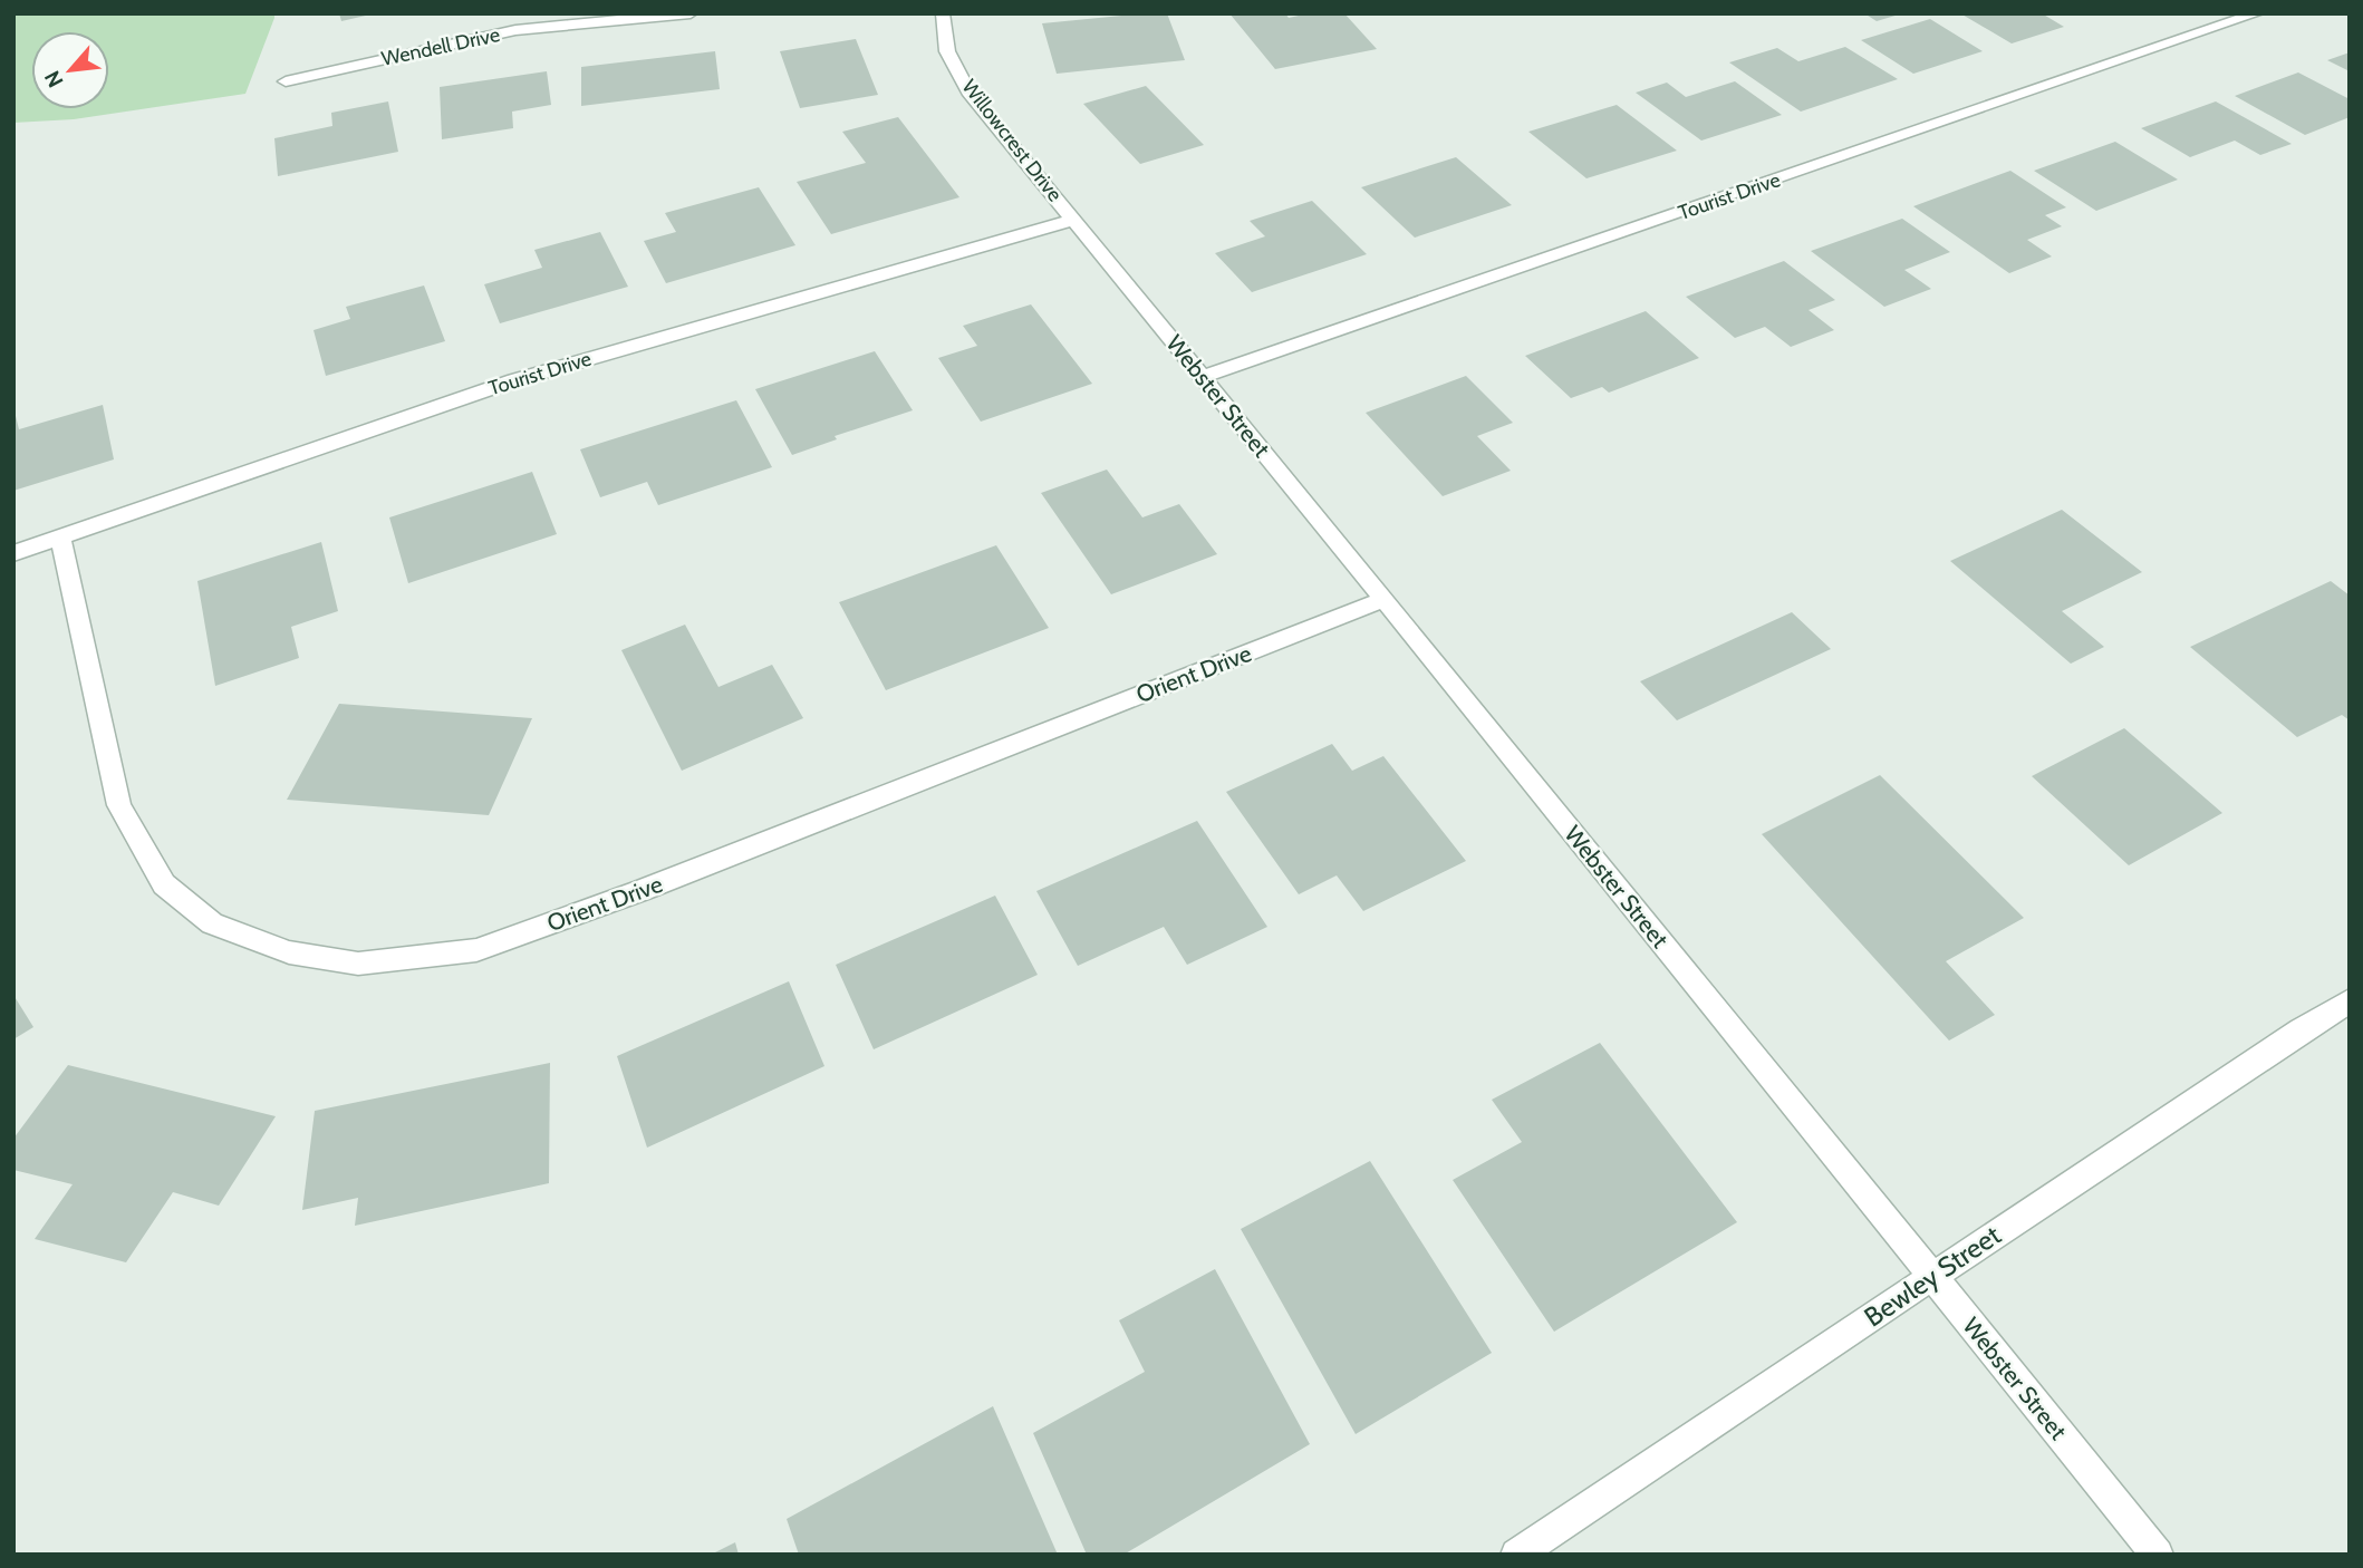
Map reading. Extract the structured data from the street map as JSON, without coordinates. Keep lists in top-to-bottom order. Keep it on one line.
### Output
{"streets":{"street":["Wendell Drive","Willowcrest Drive","Tourist Drive","Webster Street","Orient Drive","Bewley Street"]},"crossings":[["Willowcrest Drive","Tourist Drive"],["Willowcrest Drive","Webster Street"],["Tourist Drive","Webster Street"],["Tourist Drive","Orient Drive"],["Webster Street","Orient Drive"],["Webster Street","Bewley Street"]],"north":"bottom left"}
